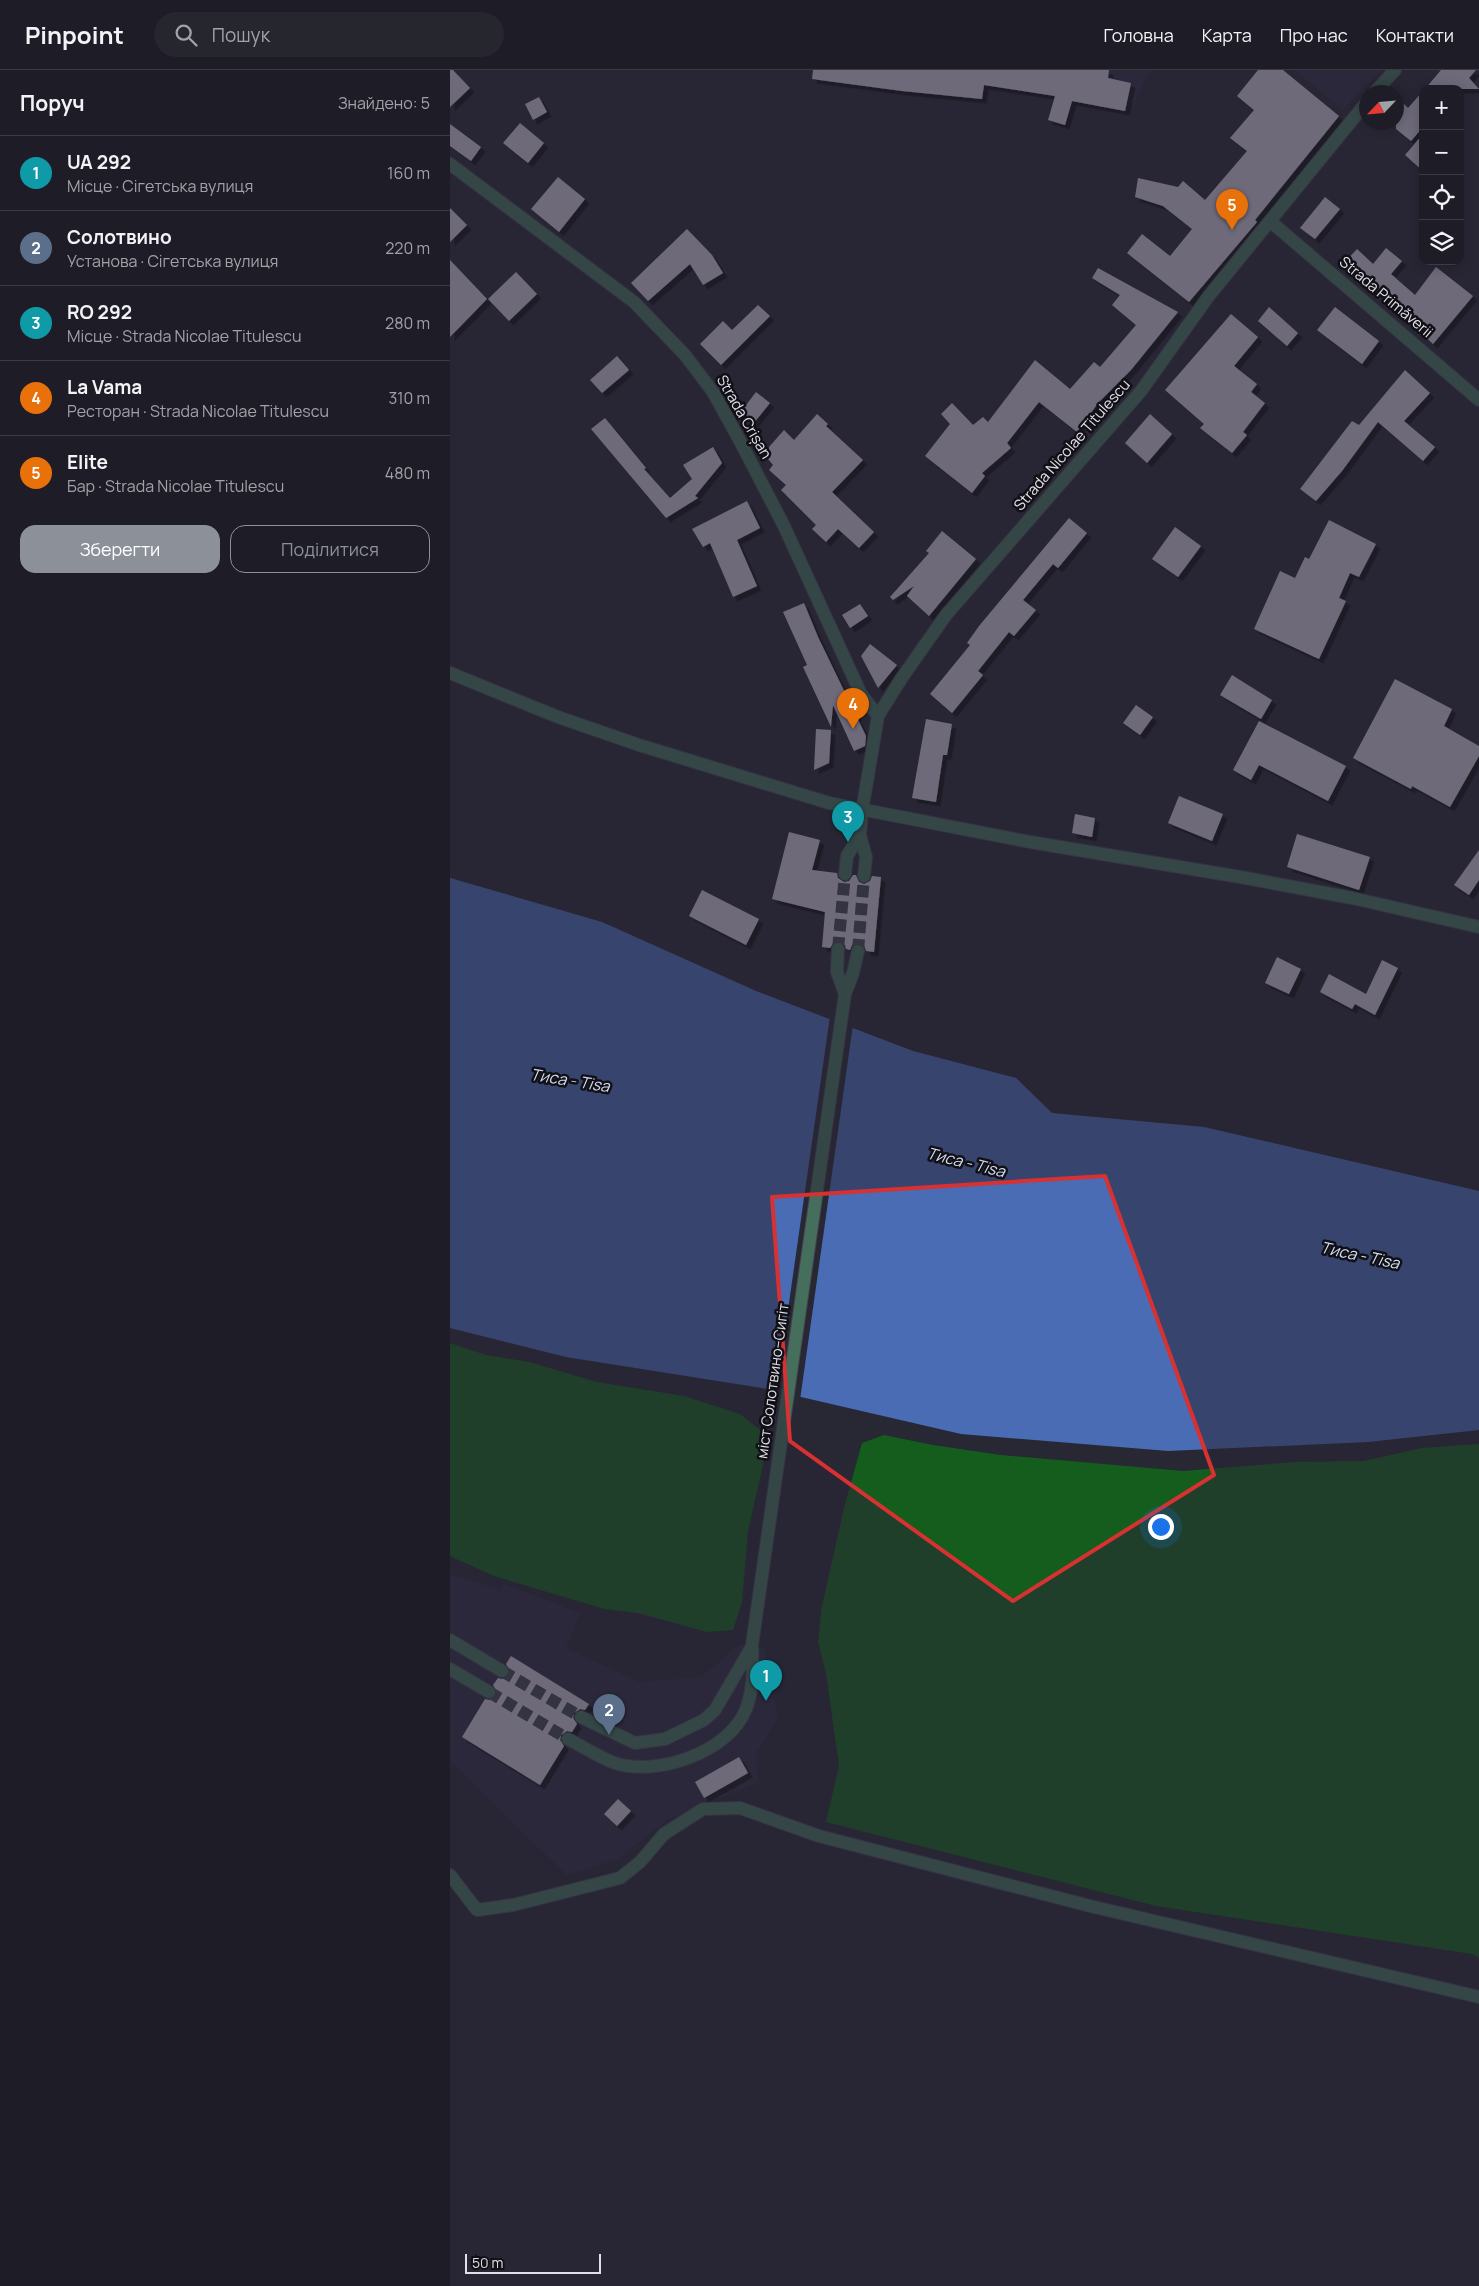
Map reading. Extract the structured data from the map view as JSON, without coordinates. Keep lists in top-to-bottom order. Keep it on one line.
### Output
{"streets":{"street":["Strada Primăverii","Strada Crișan","Strada Nicolae Titulescu","міст Солотвино–Сигіт"]},"crossings":[["Strada Primăverii","Strada Nicolae Titulescu"],["Strada Crișan","Strada Nicolae Titulescu"]],"water":["Тиса - Tisa"],"scale_bar":"50 m","north":"bottom left","page":{"header":"Pinpoint","search":"Пошук","nav":["Головна","Карта","Про нас","Контакти"],"heading":["Поруч","Знайдено: 5"],"map_buttons":["+","−"],"list":[{"mark":"1","name":"UA 292","note":"Місце · Сігетська вулиця","value":"160 m"},{"mark":"2","name":"Солотвино","note":"Установа · Сігетська вулиця","value":"220 m"},{"mark":"3","name":"RO 292","note":"Місце · Strada Nicolae Titulescu","value":"280 m"},{"mark":"4","name":"La Vama","note":"Ресторан · Strada Nicolae Titulescu","value":"310 m"},{"mark":"5","name":"Elite","note":"Бар · Strada Nicolae Titulescu","value":"480 m"}],"pins":["5","4","3","1","2"],"buttons":["Зберегти","Поділитися"],"scale":"50 m"}}
